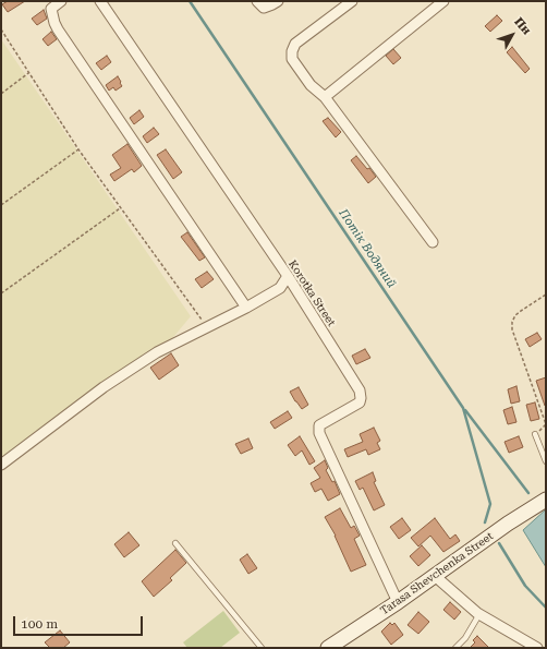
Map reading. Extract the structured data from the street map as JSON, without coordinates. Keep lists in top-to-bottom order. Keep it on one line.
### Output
{"streets":{"street":["Korotka Street","Tarasa Shevchenka Street"]},"crossings":[["Korotka Street","Tarasa Shevchenka Street"]],"water":["Потік Водяний"],"scale_bar":"100 m","north":"top right"}
